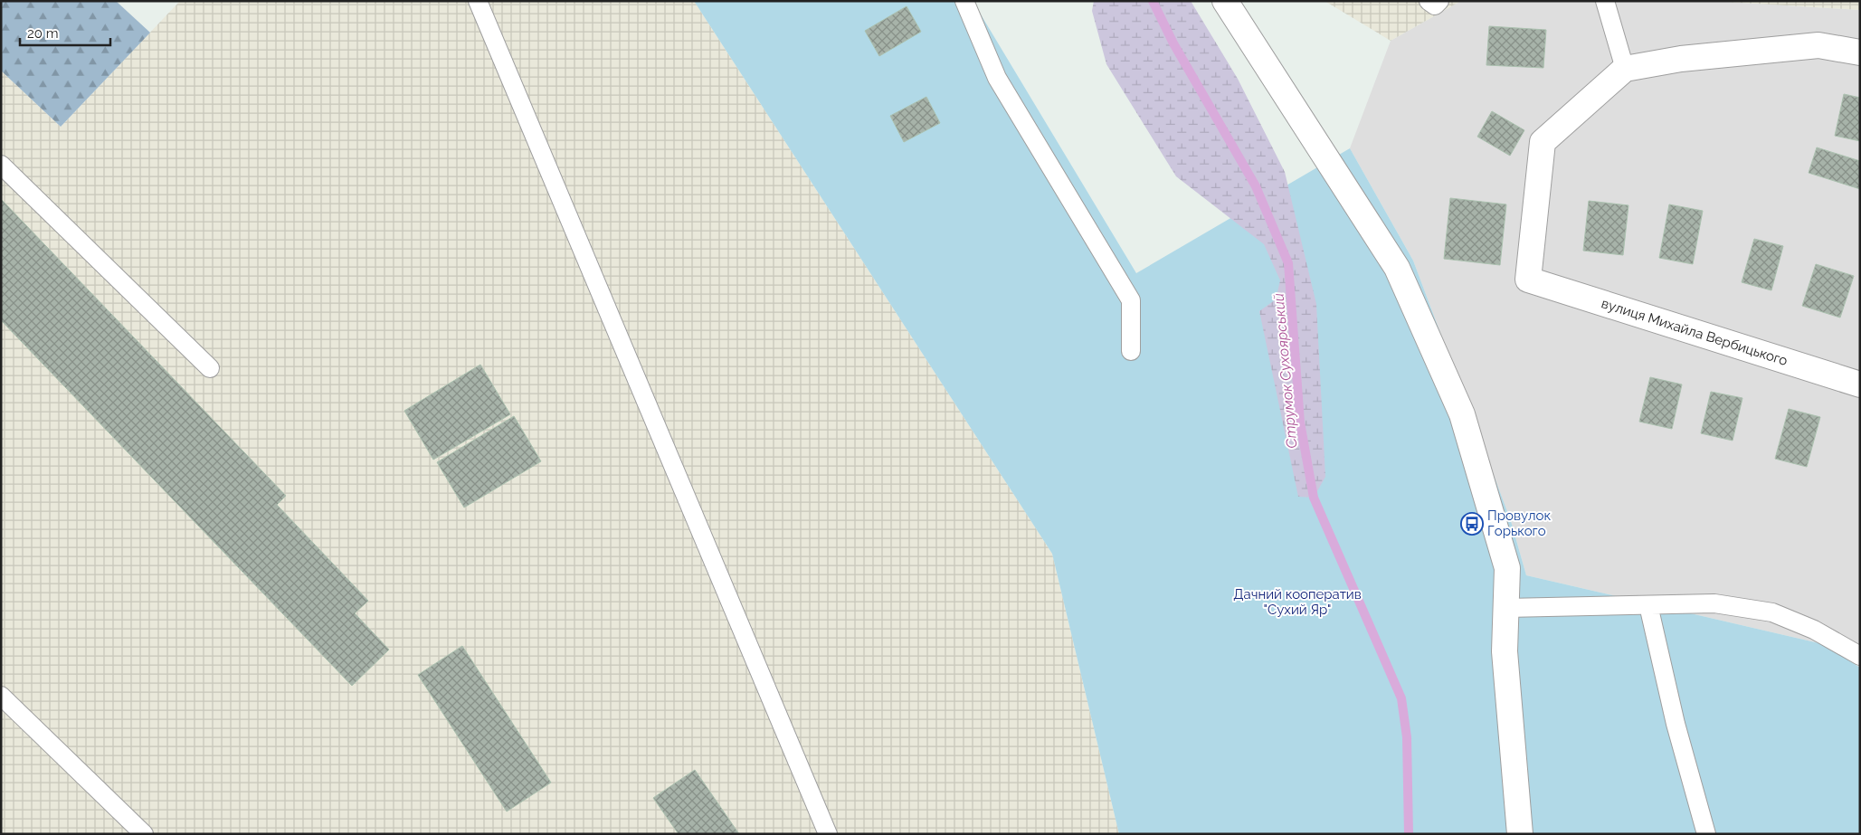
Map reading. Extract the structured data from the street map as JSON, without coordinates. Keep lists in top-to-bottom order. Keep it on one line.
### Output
{"streets":{"street":["вулиця Михайла Вербицького"]},"water":["Струмок Сухоярський"],"parks":["Дачний кооператив \"Сухий Яр\""],"places":{"bus stop":["Провулок Горького"]},"scale_bar":"20 m"}
